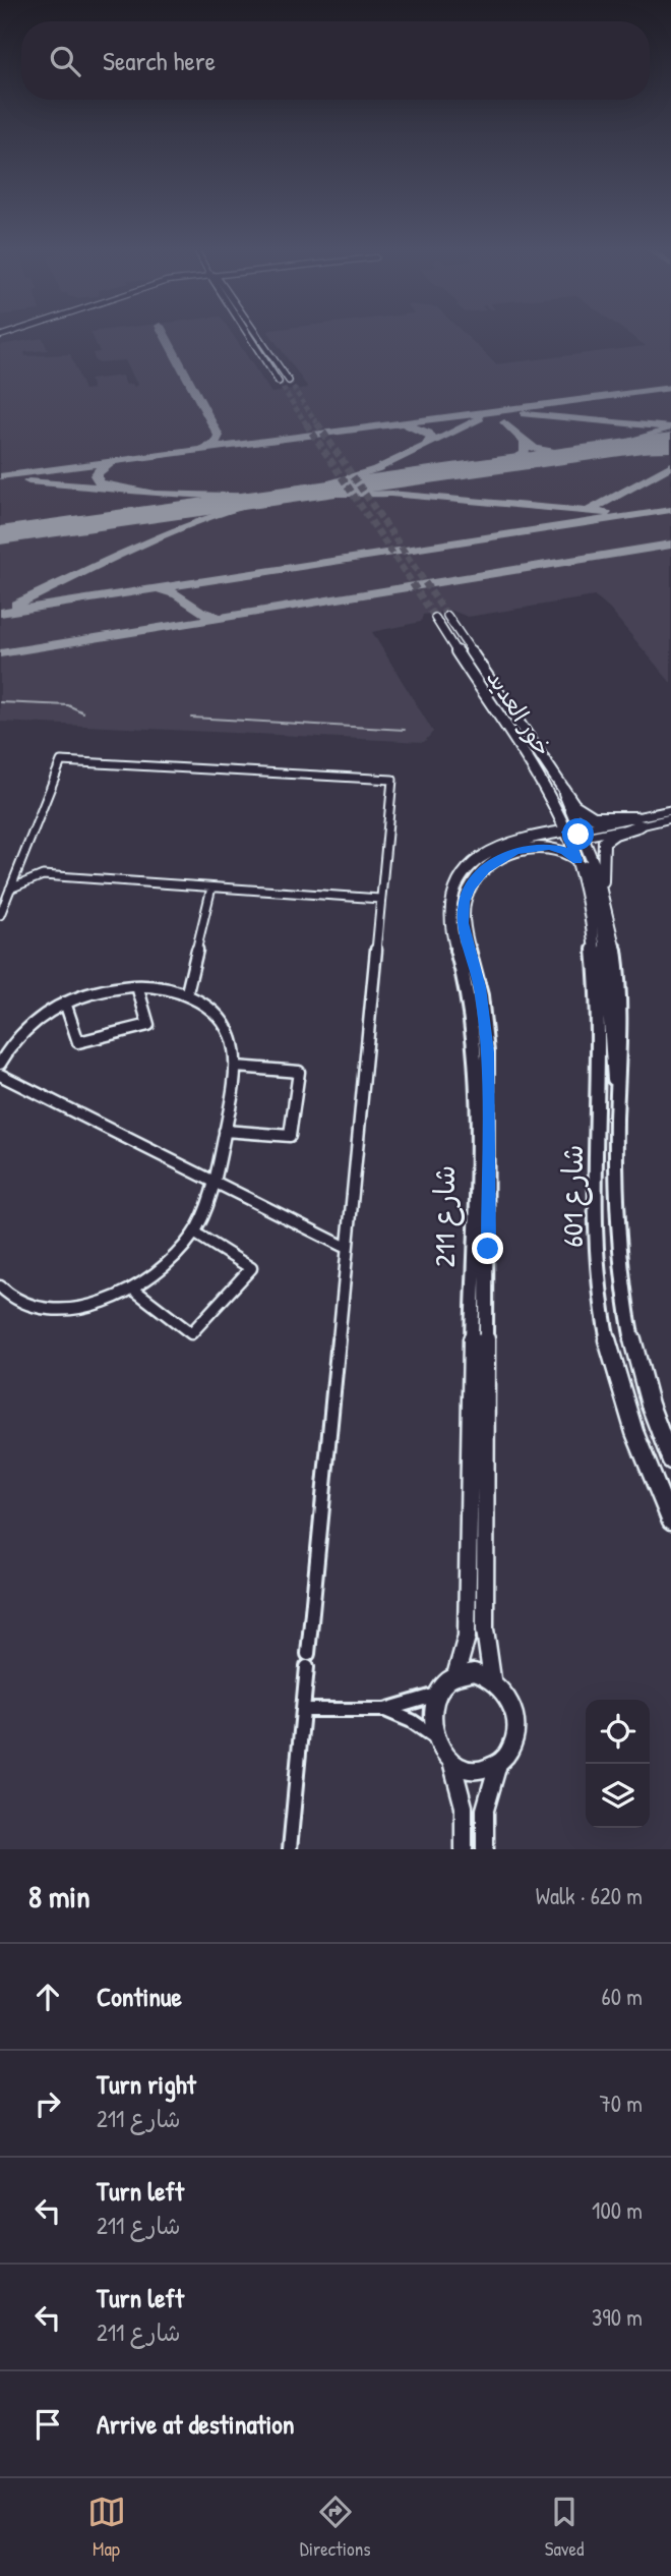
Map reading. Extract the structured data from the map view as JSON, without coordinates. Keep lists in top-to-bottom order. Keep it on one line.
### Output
{"streets":{"main road":["خور العديد","شارع 601","شارع 211"]},"crossings":[["خور العديد","شارع 601"],["خور العديد","شارع 211"],["شارع 601","شارع 211"]],"page":{"search":"Search here","heading":["8 min","Walk · 620 m"],"list":[["Continue","60 m"],["Turn right","شارع 211","70 m"],["Turn left","شارع 211","100 m"],["Turn left","شارع 211","390 m"],"Arrive at destination"],"nav":["Map","Directions","Saved"]}}
